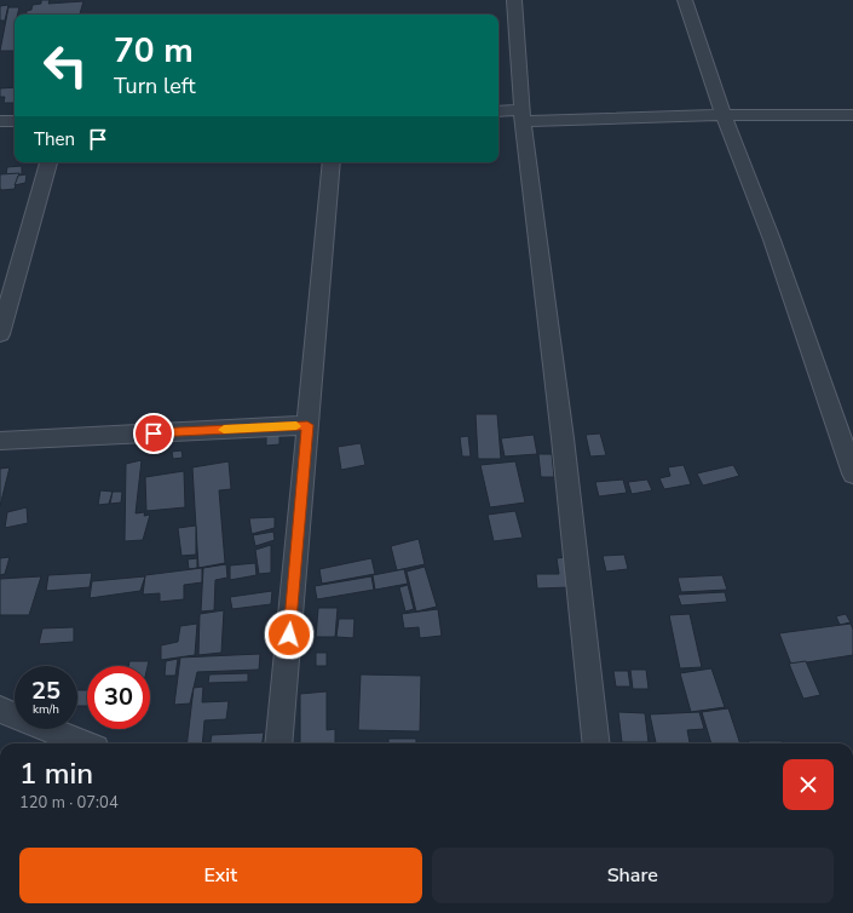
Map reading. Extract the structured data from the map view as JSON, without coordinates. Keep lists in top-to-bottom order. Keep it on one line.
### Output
{"page":{"turn":["70 m","Turn left"],"then":"Then","speed":"25 km/h","limit":"30","heading":["1 min","120 m · 07:04"],"buttons":["Exit","Share"]}}
